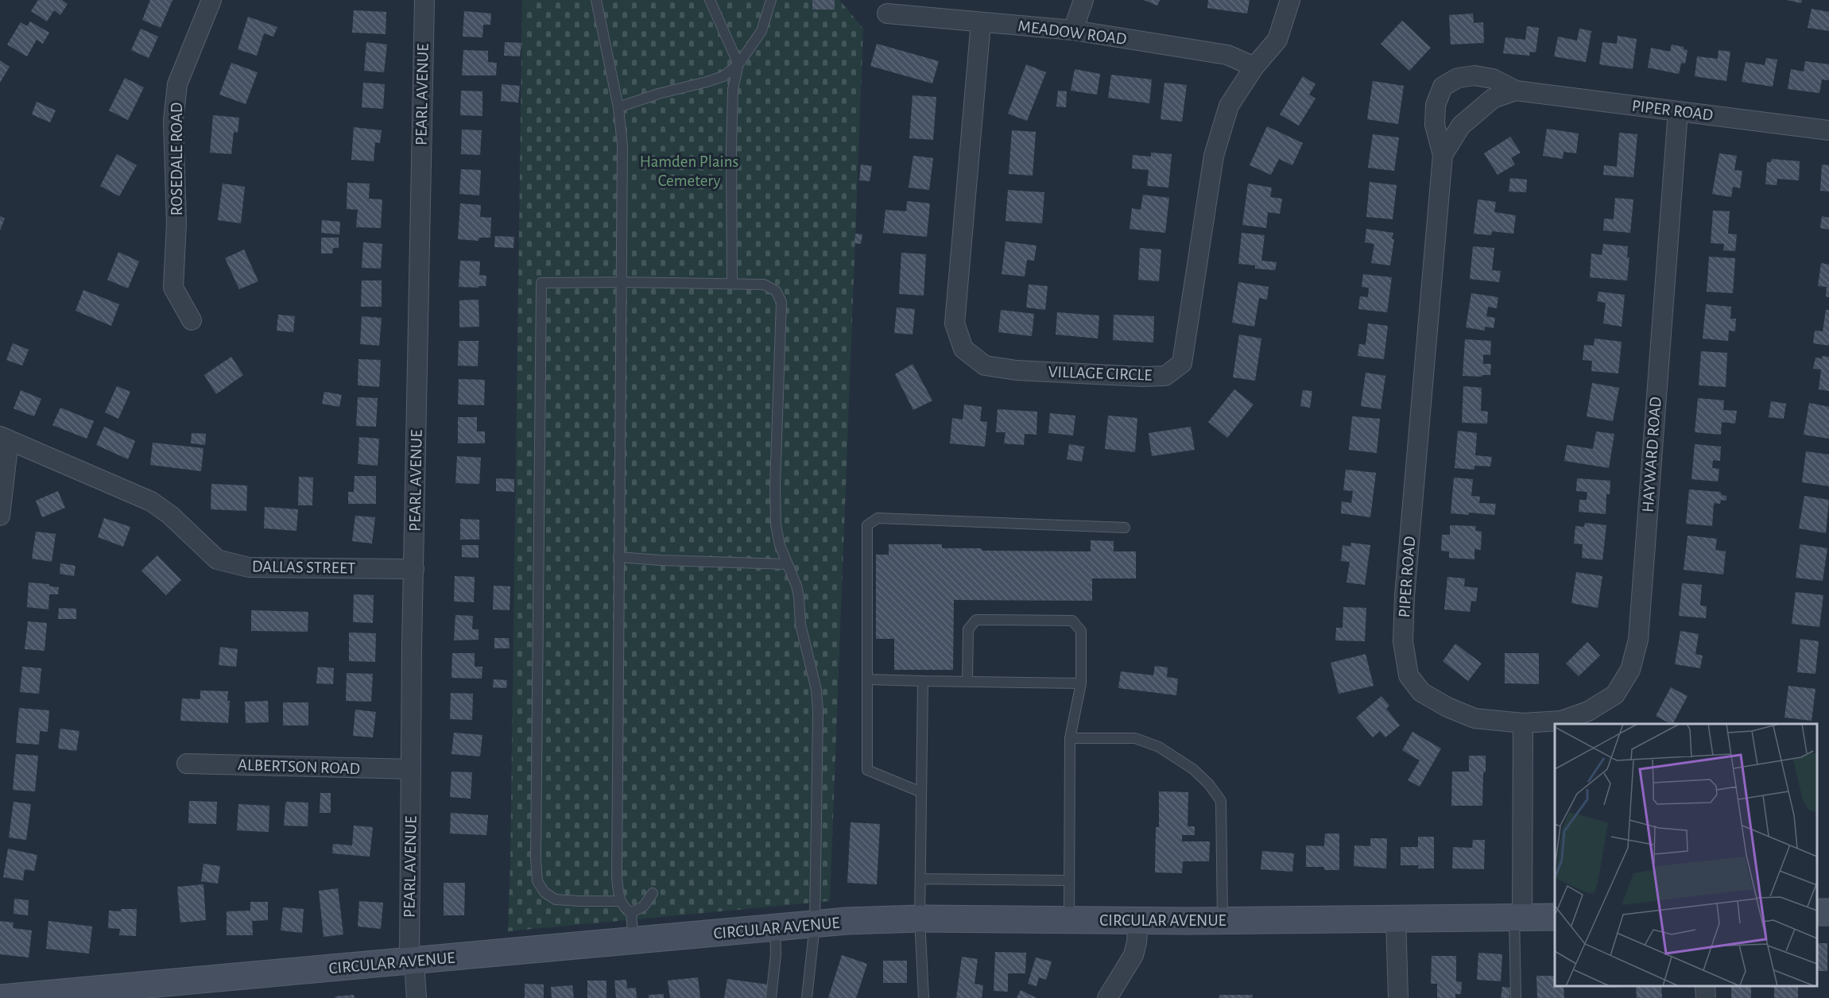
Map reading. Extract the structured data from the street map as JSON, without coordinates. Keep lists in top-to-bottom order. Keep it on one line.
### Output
{"streets":{"main road":["CIRCULAR AVENUE"],"street":["MEADOW ROAD","PEARL AVENUE","PIPER ROAD","ROSEDALE ROAD","VILLAGE CIRCLE","HAYWARD ROAD","DALLAS STREET","ALBERTSON ROAD"]},"crossings":[["MEADOW ROAD","VILLAGE CIRCLE"],["PEARL AVENUE","DALLAS STREET"],["PEARL AVENUE","ALBERTSON ROAD"],["PEARL AVENUE","CIRCULAR AVENUE"],["PIPER ROAD","HAYWARD ROAD"]],"parks":["Hamden Plains Cemetery"]}
